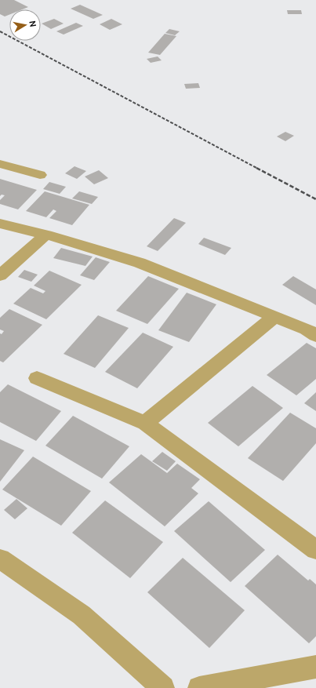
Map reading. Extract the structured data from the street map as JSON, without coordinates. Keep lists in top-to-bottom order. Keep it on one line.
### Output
{"north":"right"}
